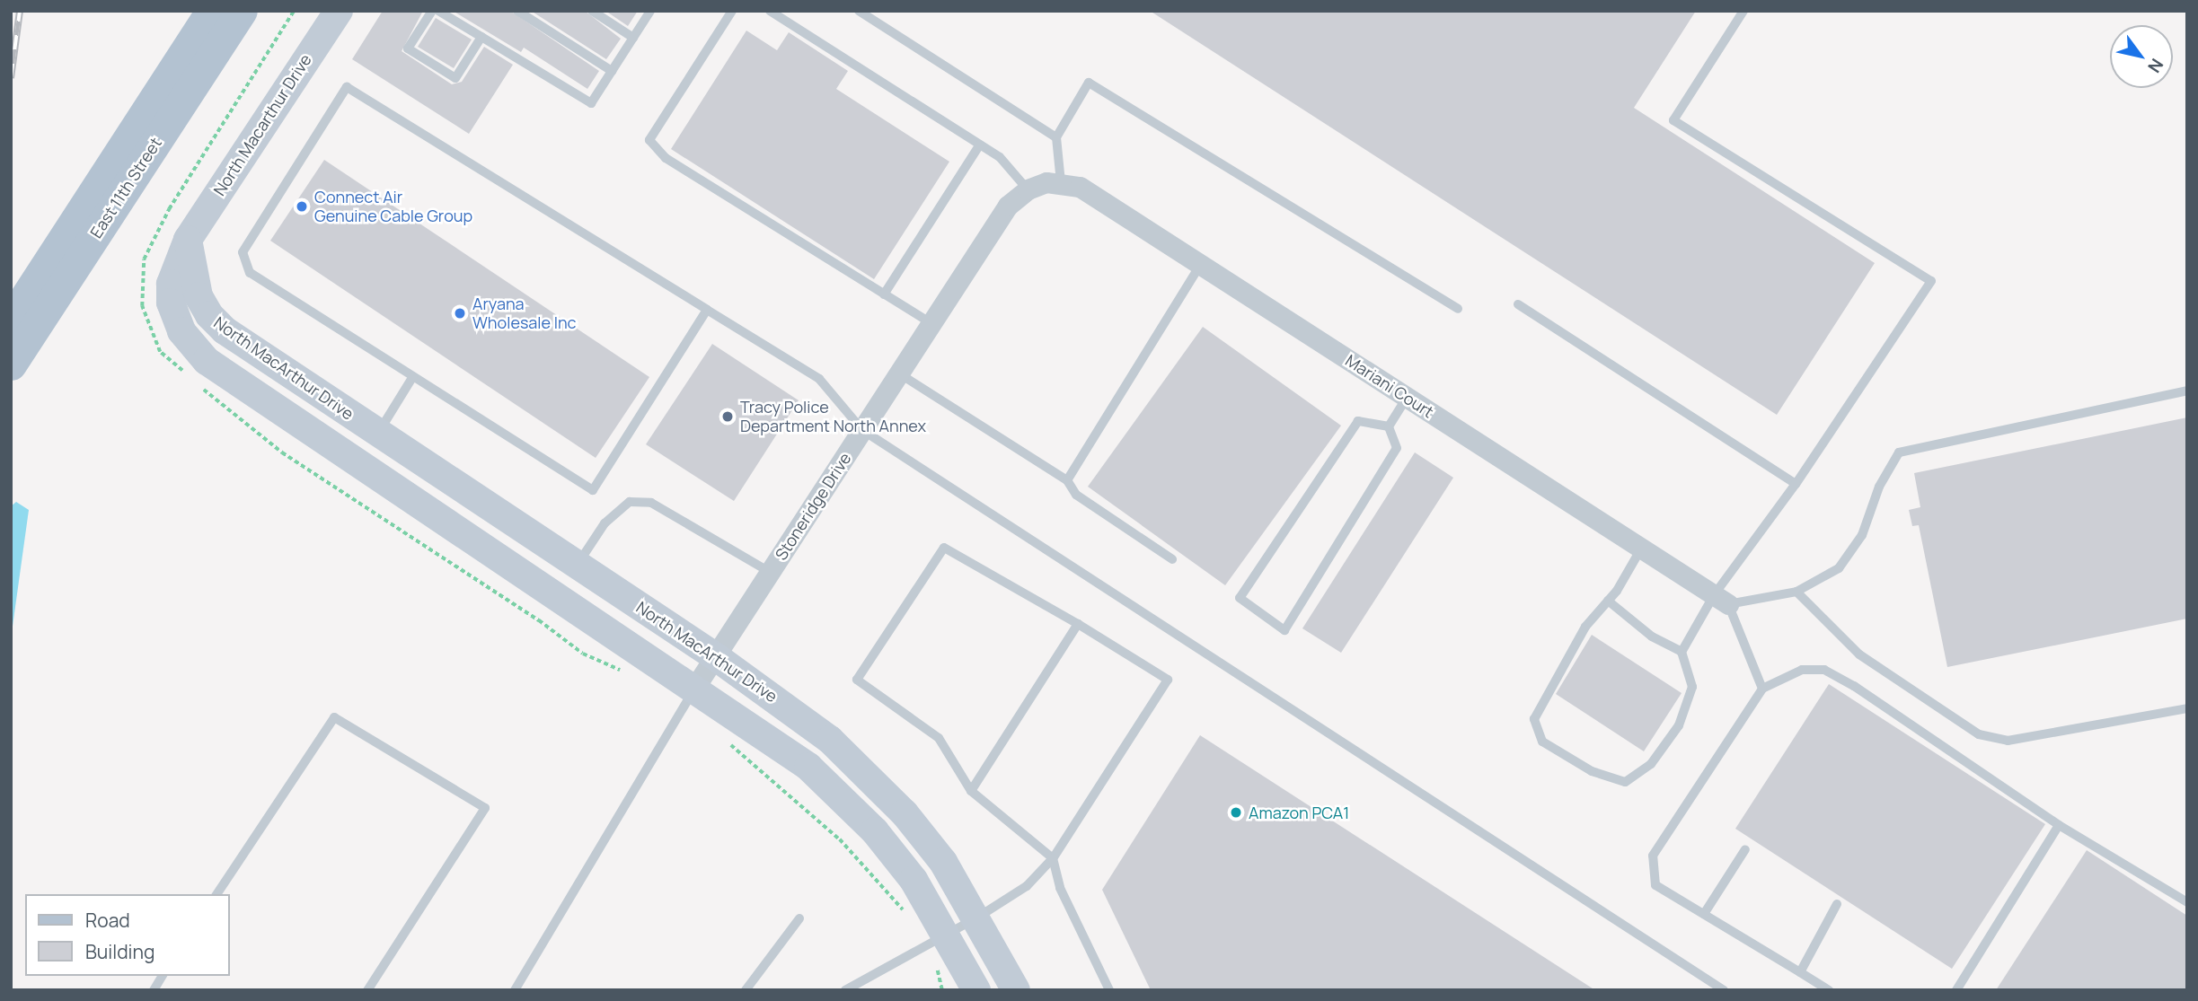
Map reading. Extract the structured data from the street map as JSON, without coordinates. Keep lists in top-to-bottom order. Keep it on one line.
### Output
{"streets":{"main road":["North Macarthur Drive","East 11th Street","North MacArthur Drive"],"street":["Mariani Court","Stoneridge Drive"]},"crossings":[["North Macarthur Drive","North MacArthur Drive"],["North MacArthur Drive","Stoneridge Drive"],["Mariani Court","Stoneridge Drive"]],"places":["Connect Air Genuine Cable Group","Aryana Wholesale Inc","Tracy Police Department North Annex","Amazon PCA1"],"legend":["Road","Building"],"north":"bottom right"}
